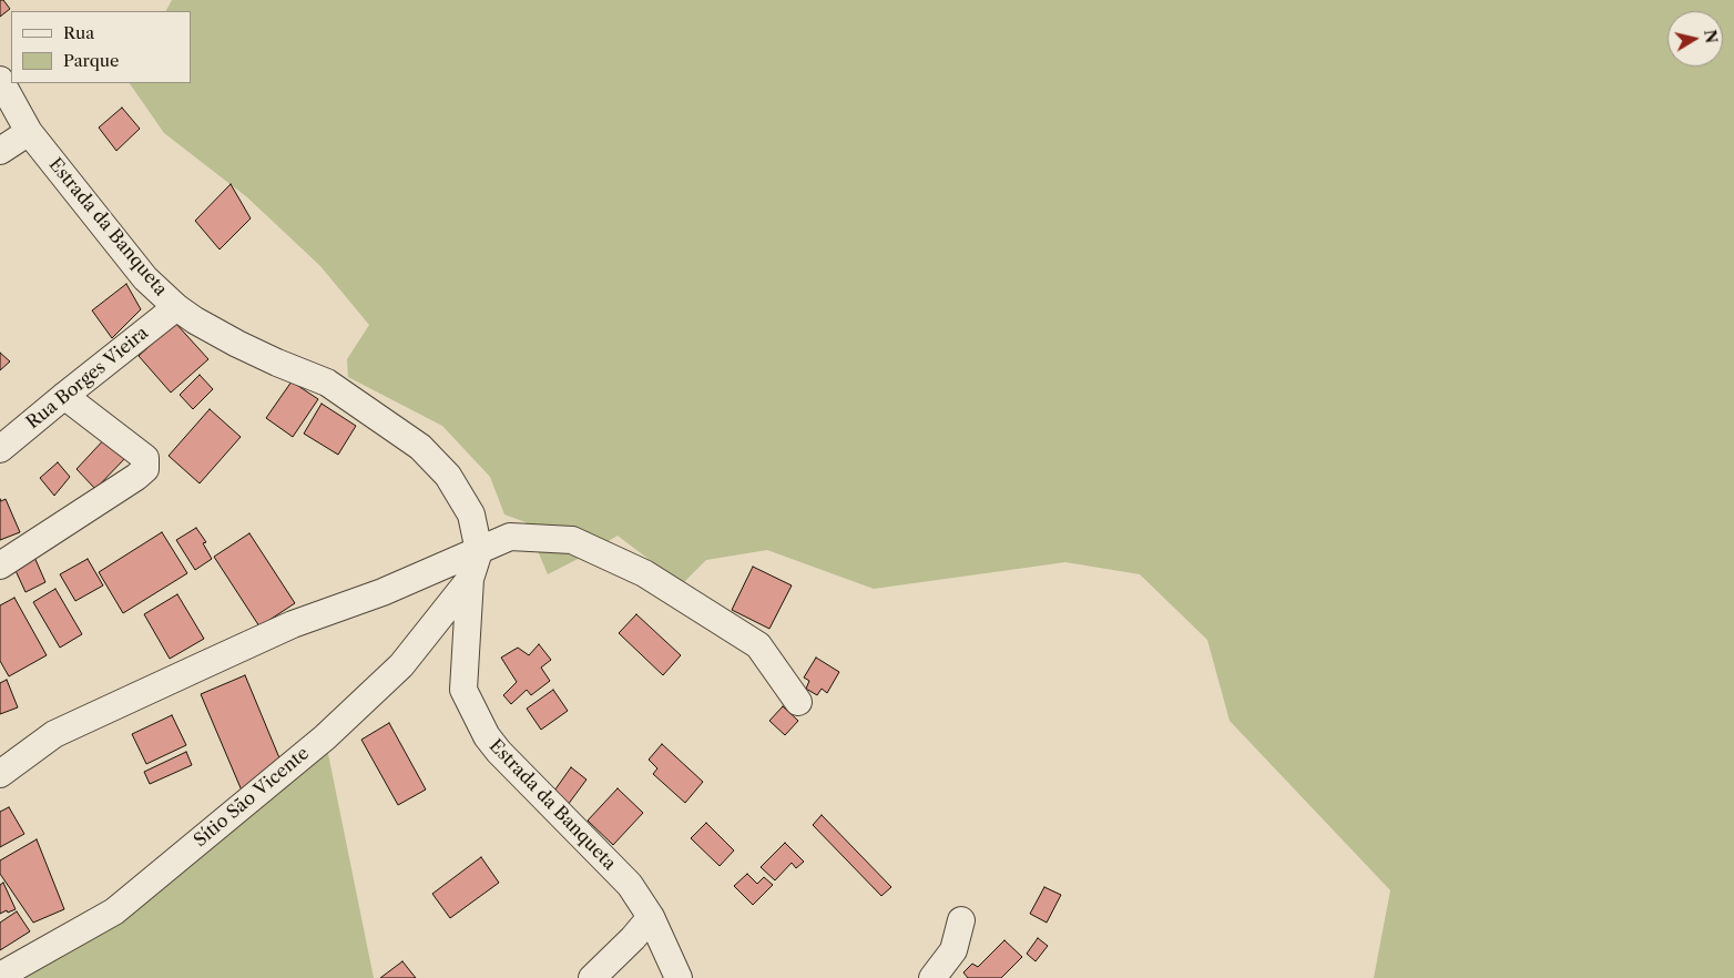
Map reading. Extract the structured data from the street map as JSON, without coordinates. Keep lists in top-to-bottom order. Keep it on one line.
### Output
{"streets":{"street":["Estrada da Banqueta","Rua Borges Vieira","Sítio São Vicente"]},"crossings":[["Estrada da Banqueta","Rua Borges Vieira"],["Estrada da Banqueta","Sítio São Vicente"]],"legend":["Rua","Parque"],"north":"right"}
